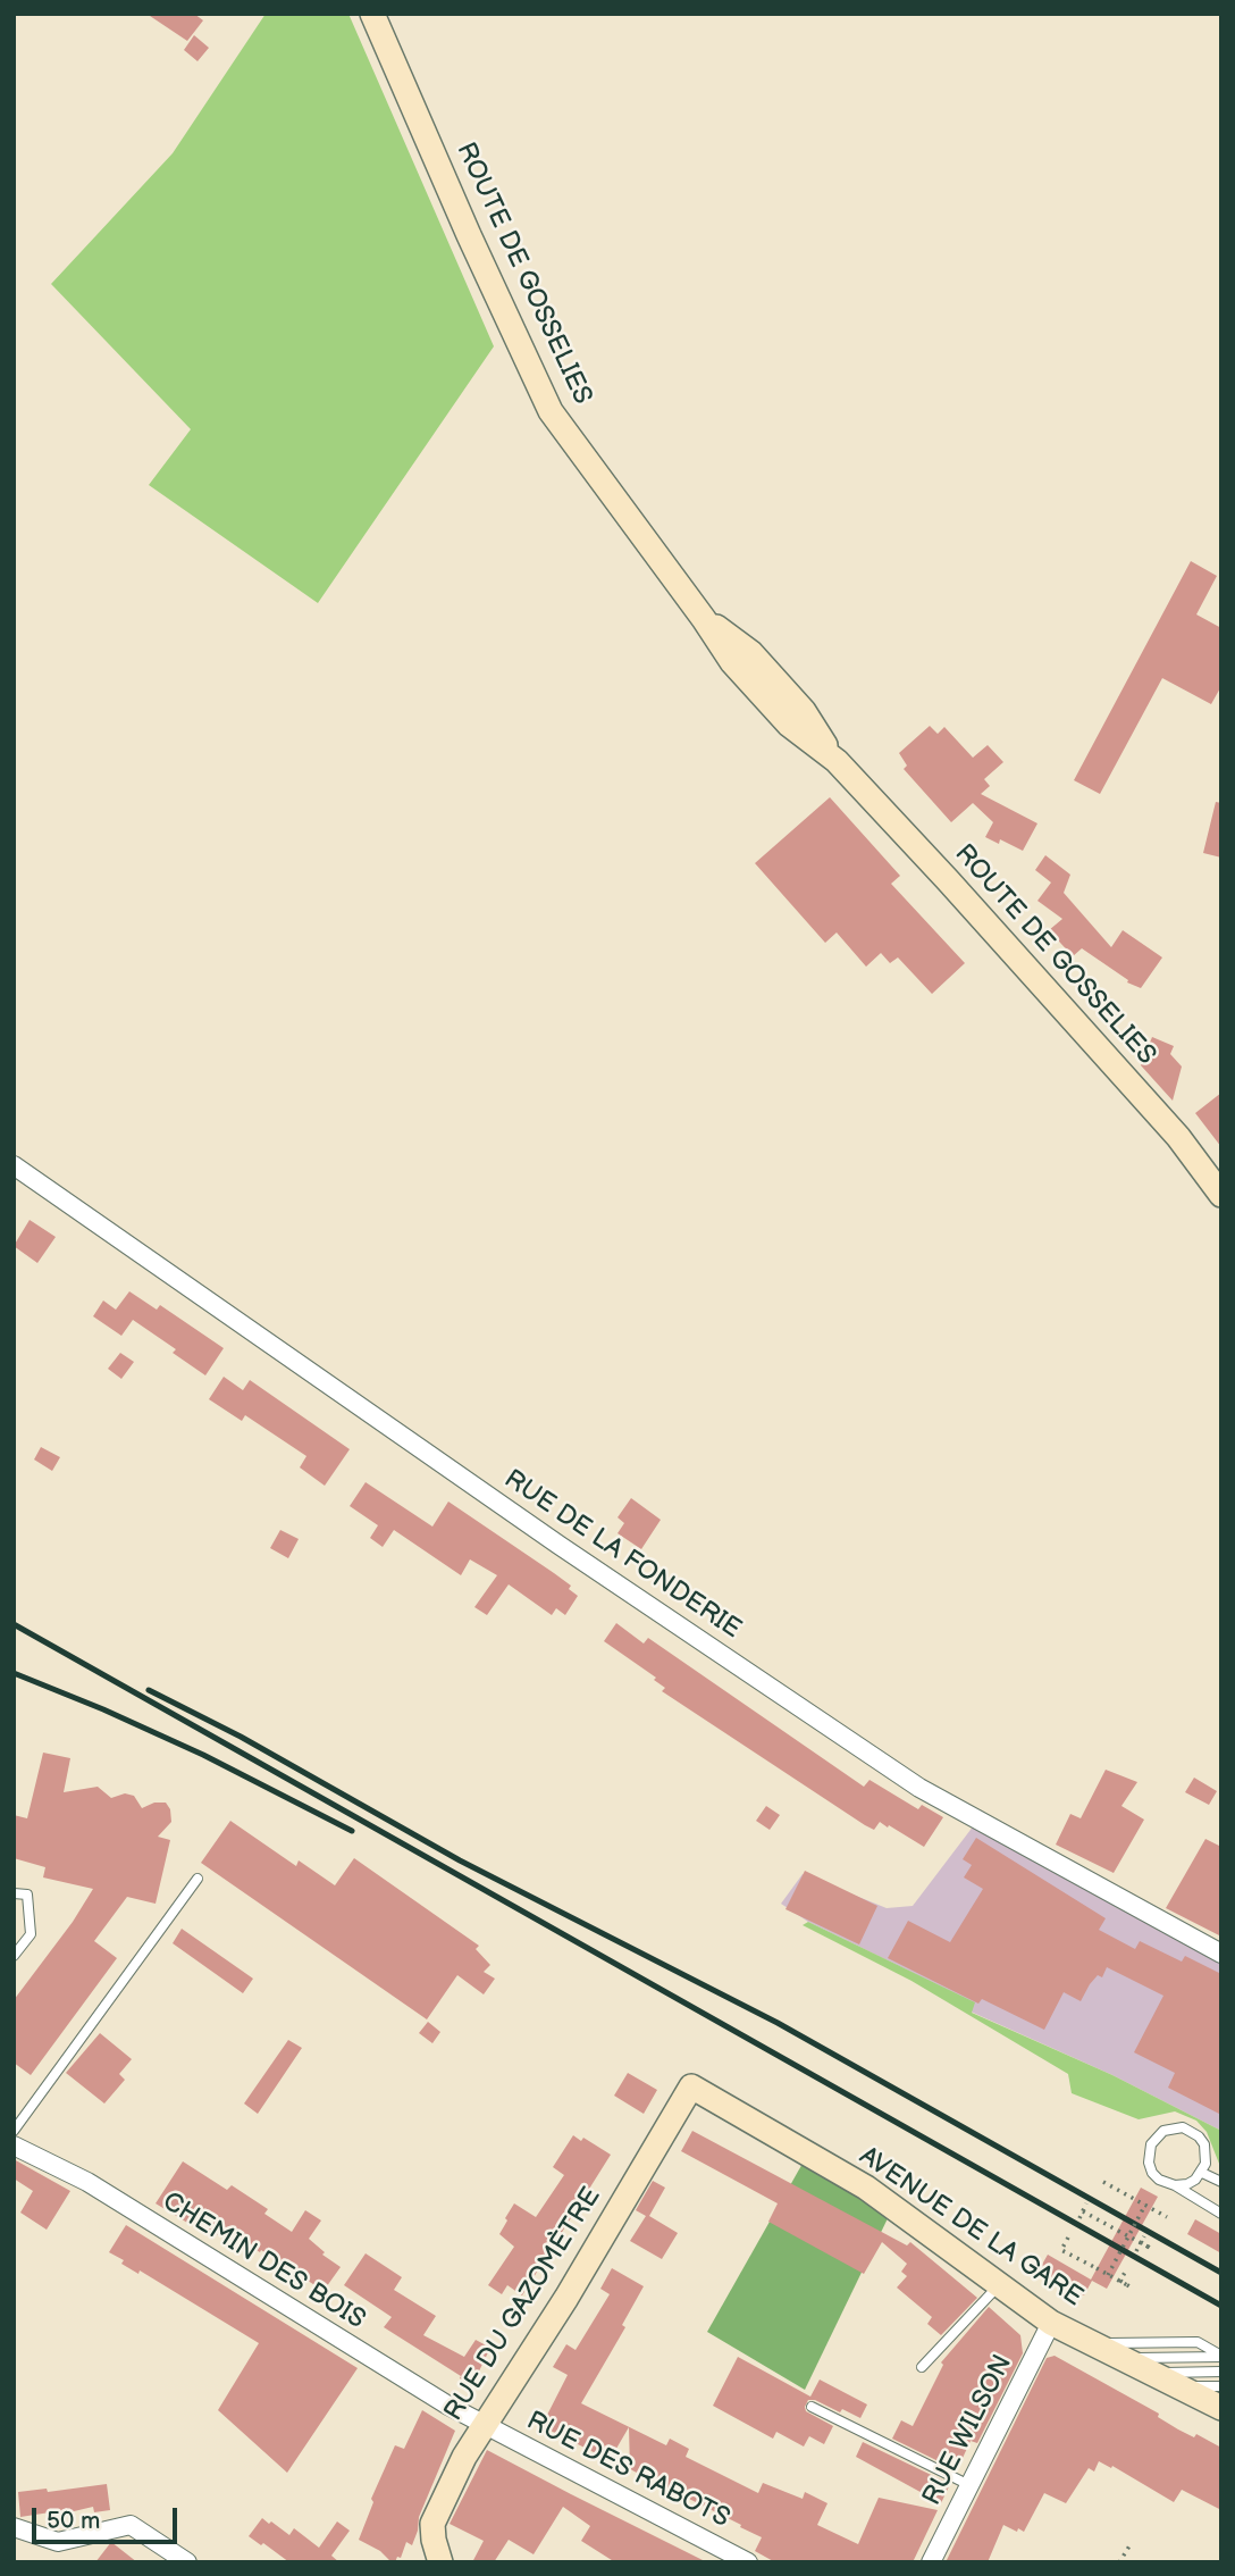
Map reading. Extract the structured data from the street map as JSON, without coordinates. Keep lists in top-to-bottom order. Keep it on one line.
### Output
{"streets":{"main road":["ROUTE DE GOSSELIES","AVENUE DE LA GARE","RUE DU GAZOMÈTRE"],"street":["RUE DE LA FONDERIE","CHEMIN DES BOIS","RUE WILSON","RUE DES RABOTS"]},"crossings":[["AVENUE DE LA GARE","RUE DU GAZOMÈTRE"],["AVENUE DE LA GARE","RUE WILSON"],["CHEMIN DES BOIS","RUE DU GAZOMÈTRE"],["CHEMIN DES BOIS","RUE DES RABOTS"],["RUE DU GAZOMÈTRE","RUE DES RABOTS"]],"scale_bar":"50 m"}
